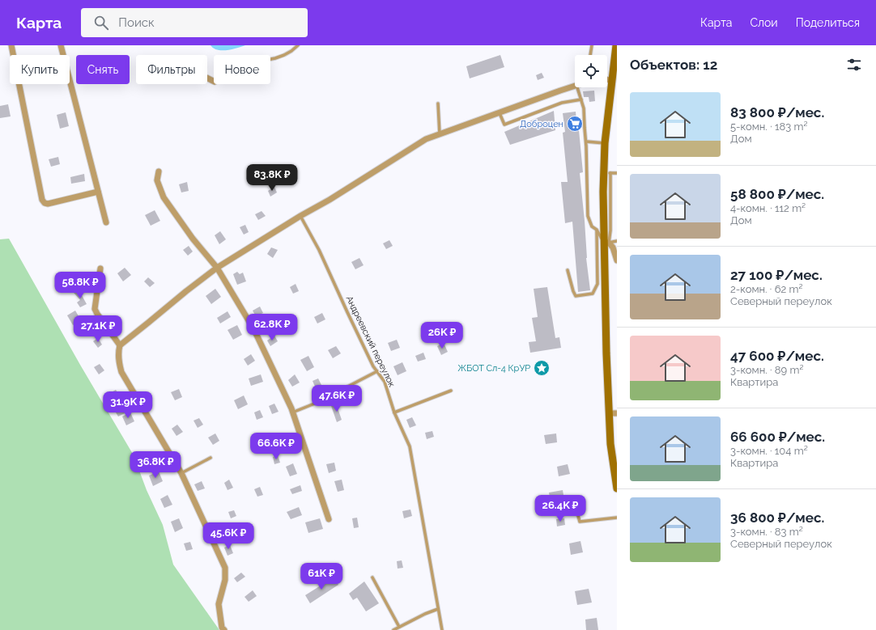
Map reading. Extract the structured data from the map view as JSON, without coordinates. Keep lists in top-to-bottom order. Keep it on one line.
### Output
{"streets":{"lane":["Андреевский переулок"]},"places":{"supermarket":["Доброцен"],"place":["ЖБОТ Сл-4 КрУР"]},"page":{"header":"Карта","search":"Поиск","nav":["Карта","Слои","Поделиться"],"heading":"Объектов: 12","chip":["Купить","Снять","Фильтры","Новое"],"list":[{"name":"83 800 ₽/мес.","note":"5-комн. · 183 m² · Дом"},{"name":"58 800 ₽/мес.","note":"4-комн. · 112 m² · Дом"},{"name":"27 100 ₽/мес.","note":"2-комн. · 62 m² · Северный переулок"},{"name":"47 600 ₽/мес.","note":"3-комн. · 89 m² · Квартира"},{"name":"66 600 ₽/мес.","note":"3-комн. · 104 m² · Квартира"},{"name":"36 800 ₽/мес.","note":"3-комн. · 83 m² · Северный переулок"}],"price":["83.8K ₽","58.8K ₽","62.8K ₽","27.1K ₽","26K ₽","47.6K ₽","31.9K ₽","66.6K ₽","36.8K ₽","26.4K ₽","45.6K ₽","61K ₽"]}}
